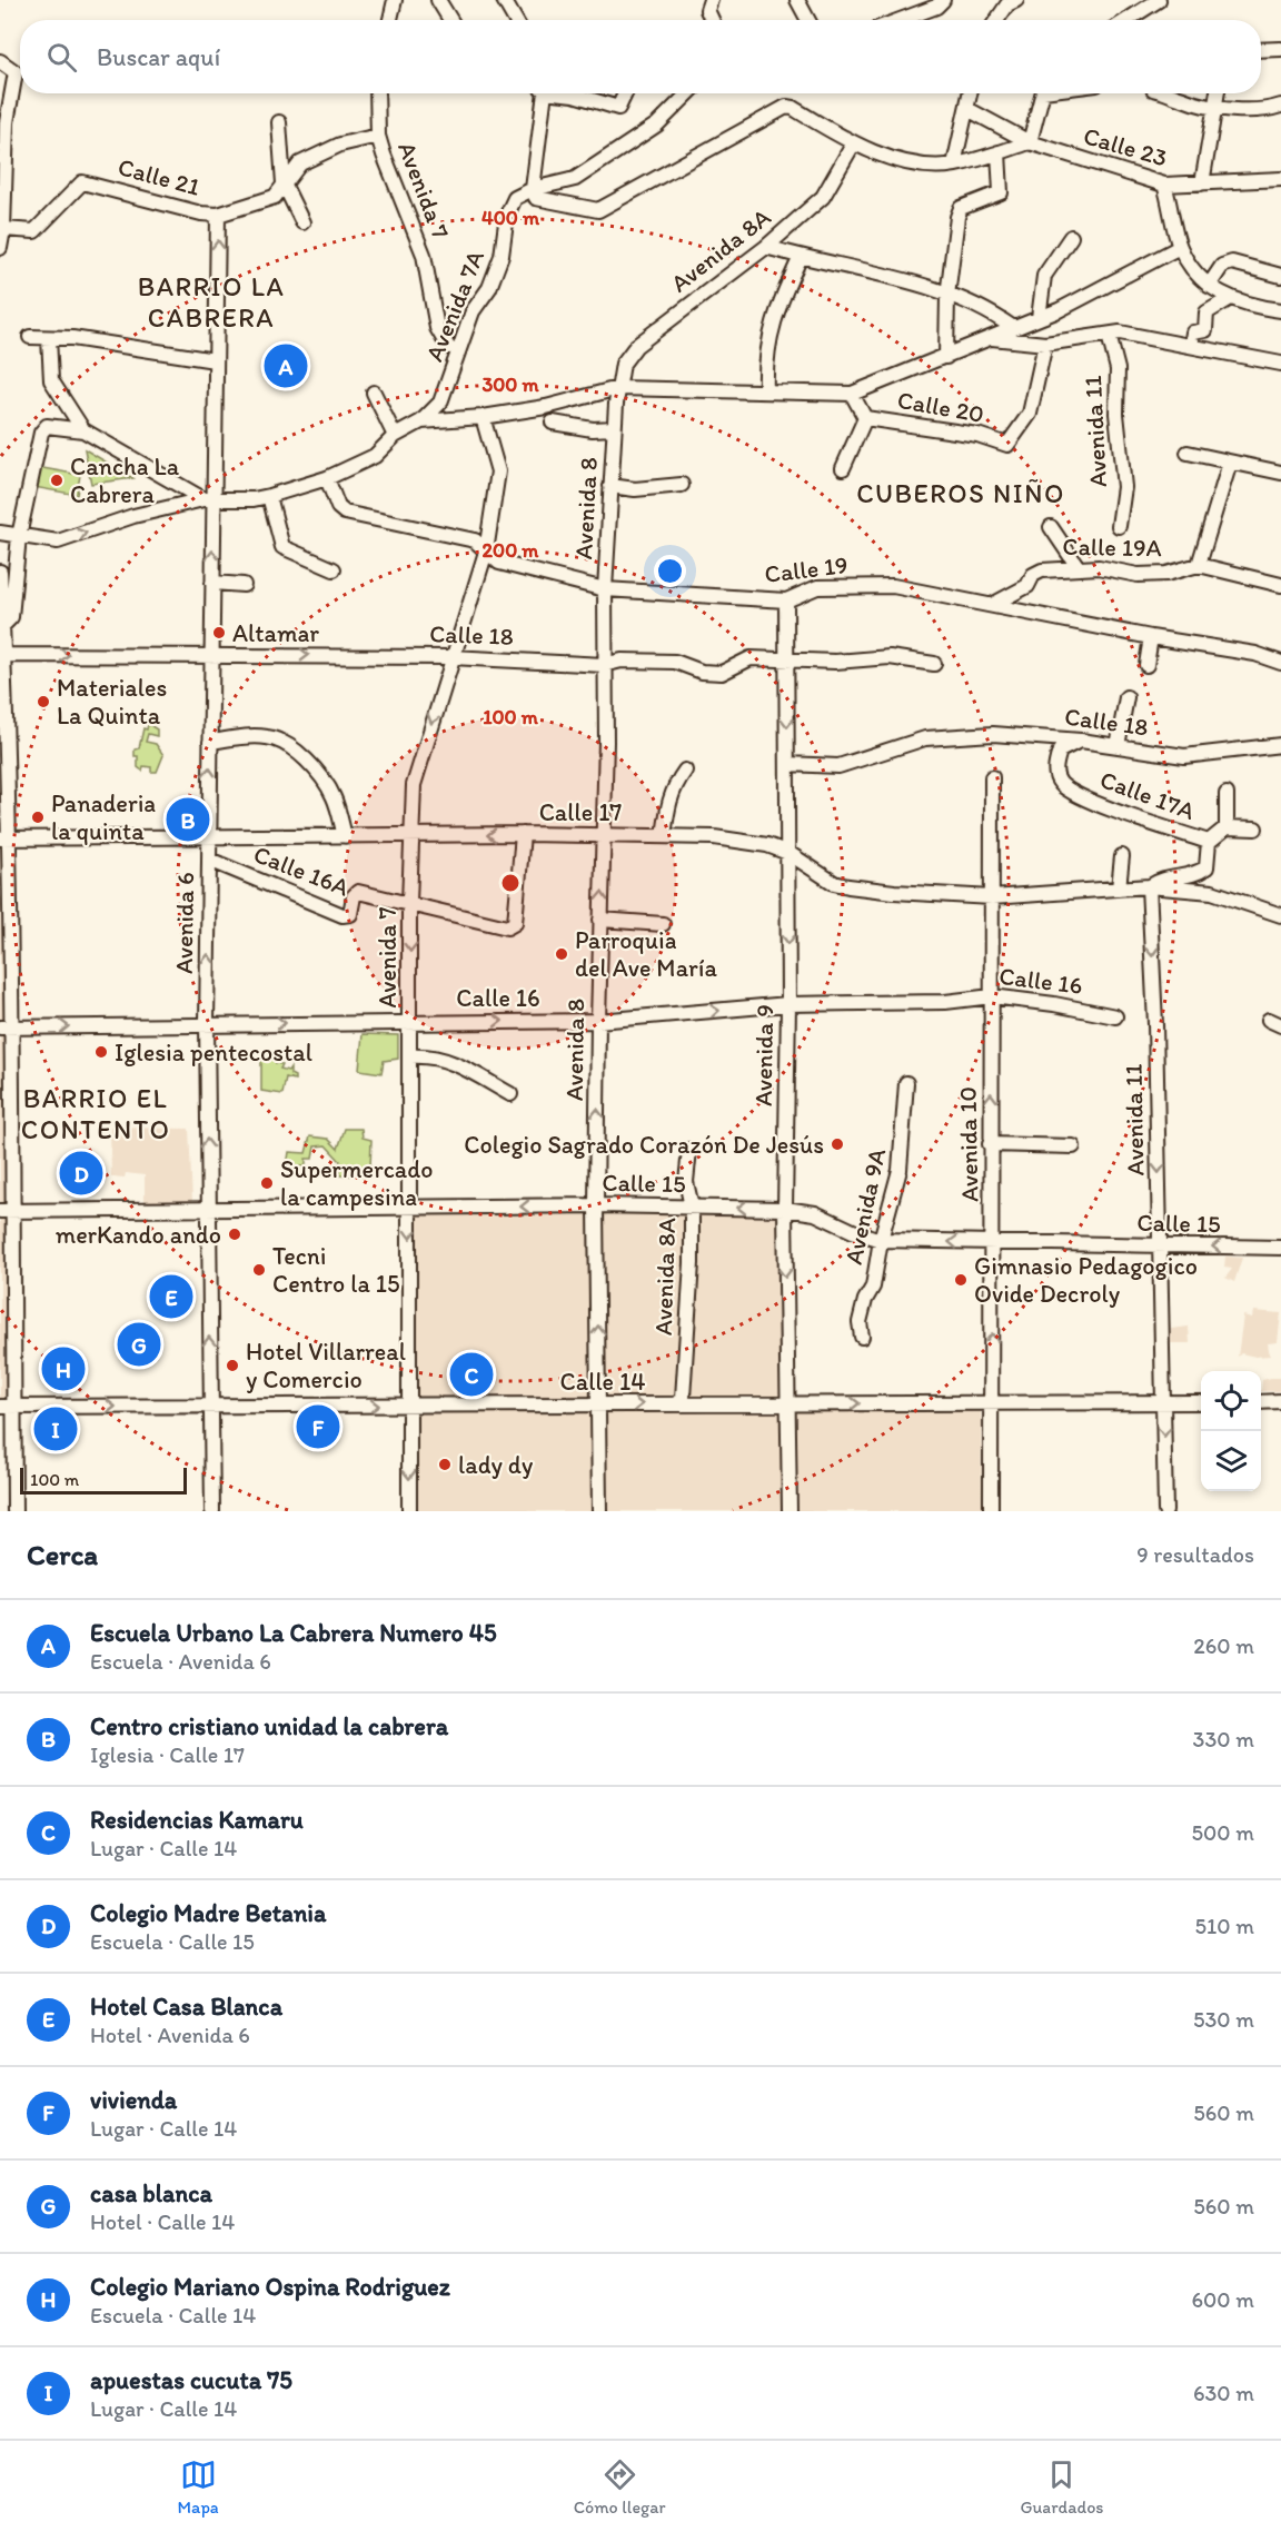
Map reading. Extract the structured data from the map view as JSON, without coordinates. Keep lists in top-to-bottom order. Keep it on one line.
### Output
{"streets":{"street":["Calle 23","Calle 21","Avenida 7","Avenida 8A","Avenida 7A","Calle 20","Avenida 11","Avenida 8","Calle 19A","Calle 19","Calle 18","Calle 17A","Calle 17","Calle 16A","Avenida 6","Calle 16","Avenida 9","Avenida 10","Calle 15","Avenida 9A","Calle 14"]},"crossings":[["Calle 21","Avenida 7"],["Calle 21","Avenida 6"],["Avenida 7","Calle 19"],["Avenida 7","Calle 18"],["Avenida 7","Calle 17"],["Avenida 7","Calle 16A"],["Avenida 7","Calle 16"],["Avenida 7","Calle 15"],["Avenida 7","Calle 14"],["Avenida 8A","Avenida 8"],["Avenida 8A","Calle 15"],["Avenida 8A","Calle 14"],["Avenida 11","Calle 17"],["Avenida 11","Calle 15"],["Avenida 11","Calle 14"],["Avenida 8","Calle 19"],["Avenida 8","Calle 18"],["Avenida 8","Calle 17"],["Avenida 8","Calle 16"],["Avenida 8","Calle 15"],["Avenida 8","Calle 14"],["Calle 19A","Calle 19"],["Calle 19","Avenida 9"],["Calle 18","Calle 17A"],["Calle 18","Avenida 6"],["Calle 18","Avenida 9"],["Calle 17A","Calle 17"],["Calle 17","Calle 16A"],["Calle 17","Avenida 6"],["Calle 17","Avenida 9"],["Calle 17","Avenida 10"],["Calle 16A","Avenida 6"],["Avenida 6","Calle 16"],["Avenida 6","Calle 15"],["Avenida 6","Calle 14"],["Calle 16","Avenida 9"],["Calle 16","Avenida 10"],["Avenida 9","Calle 15"],["Avenida 9","Calle 14"],["Avenida 10","Calle 15"],["Avenida 10","Calle 14"],["Calle 15","Avenida 9A"]],"one_way":["Avenida 7","Avenida 11","Avenida 8","Avenida 6","Calle 16","Avenida 9","Avenida 10","Calle 15","Calle 14"],"districts":["BARRIO LA CABRERA","CUBEROS NIÑO","BARRIO EL CONTENTO"],"places":["Cancha La Cabrera","Altamar","Materiales La Quinta","Panaderia la quinta","Parroquia del Ave María","Iglesia pentecostal","Colegio Sagrado Corazón De Jesús","Supermercado la campesina","merKando ando","Tecni Centro la 15","Gimnasio Pedagogico Ovide Decroly","Hotel Villarreal y Comercio","lady dy"],"scale_bar":"100 m","page":{"search":"Buscar aquí","pins":["A","B","D","E","G","H","C","F","I"],"scale":"100 m","heading":["Cerca","9 resultados"],"list":[{"mark":"A","name":"Escuela Urbano La Cabrera Numero 45","note":"Escuela · Avenida 6","value":"260 m"},{"mark":"B","name":"Centro cristiano unidad la cabrera","note":"Iglesia · Calle 17","value":"330 m"},{"mark":"C","name":"Residencias Kamaru","note":"Lugar · Calle 14","value":"500 m"},{"mark":"D","name":"Colegio Madre Betania","note":"Escuela · Calle 15","value":"510 m"},{"mark":"E","name":"Hotel Casa Blanca","note":"Hotel · Avenida 6","value":"530 m"},{"mark":"F","name":"vivienda","note":"Lugar · Calle 14","value":"560 m"},{"mark":"G","name":"casa blanca","note":"Hotel · Calle 14","value":"560 m"},{"mark":"H","name":"Colegio Mariano Ospina Rodriguez","note":"Escuela · Calle 14","value":"600 m"},{"mark":"I","name":"apuestas cucuta 75","note":"Lugar · Calle 14","value":"630 m"}],"nav":["Mapa","Cómo llegar","Guardados"]},"rings":["400 m","300 m","200 m","100 m"]}
